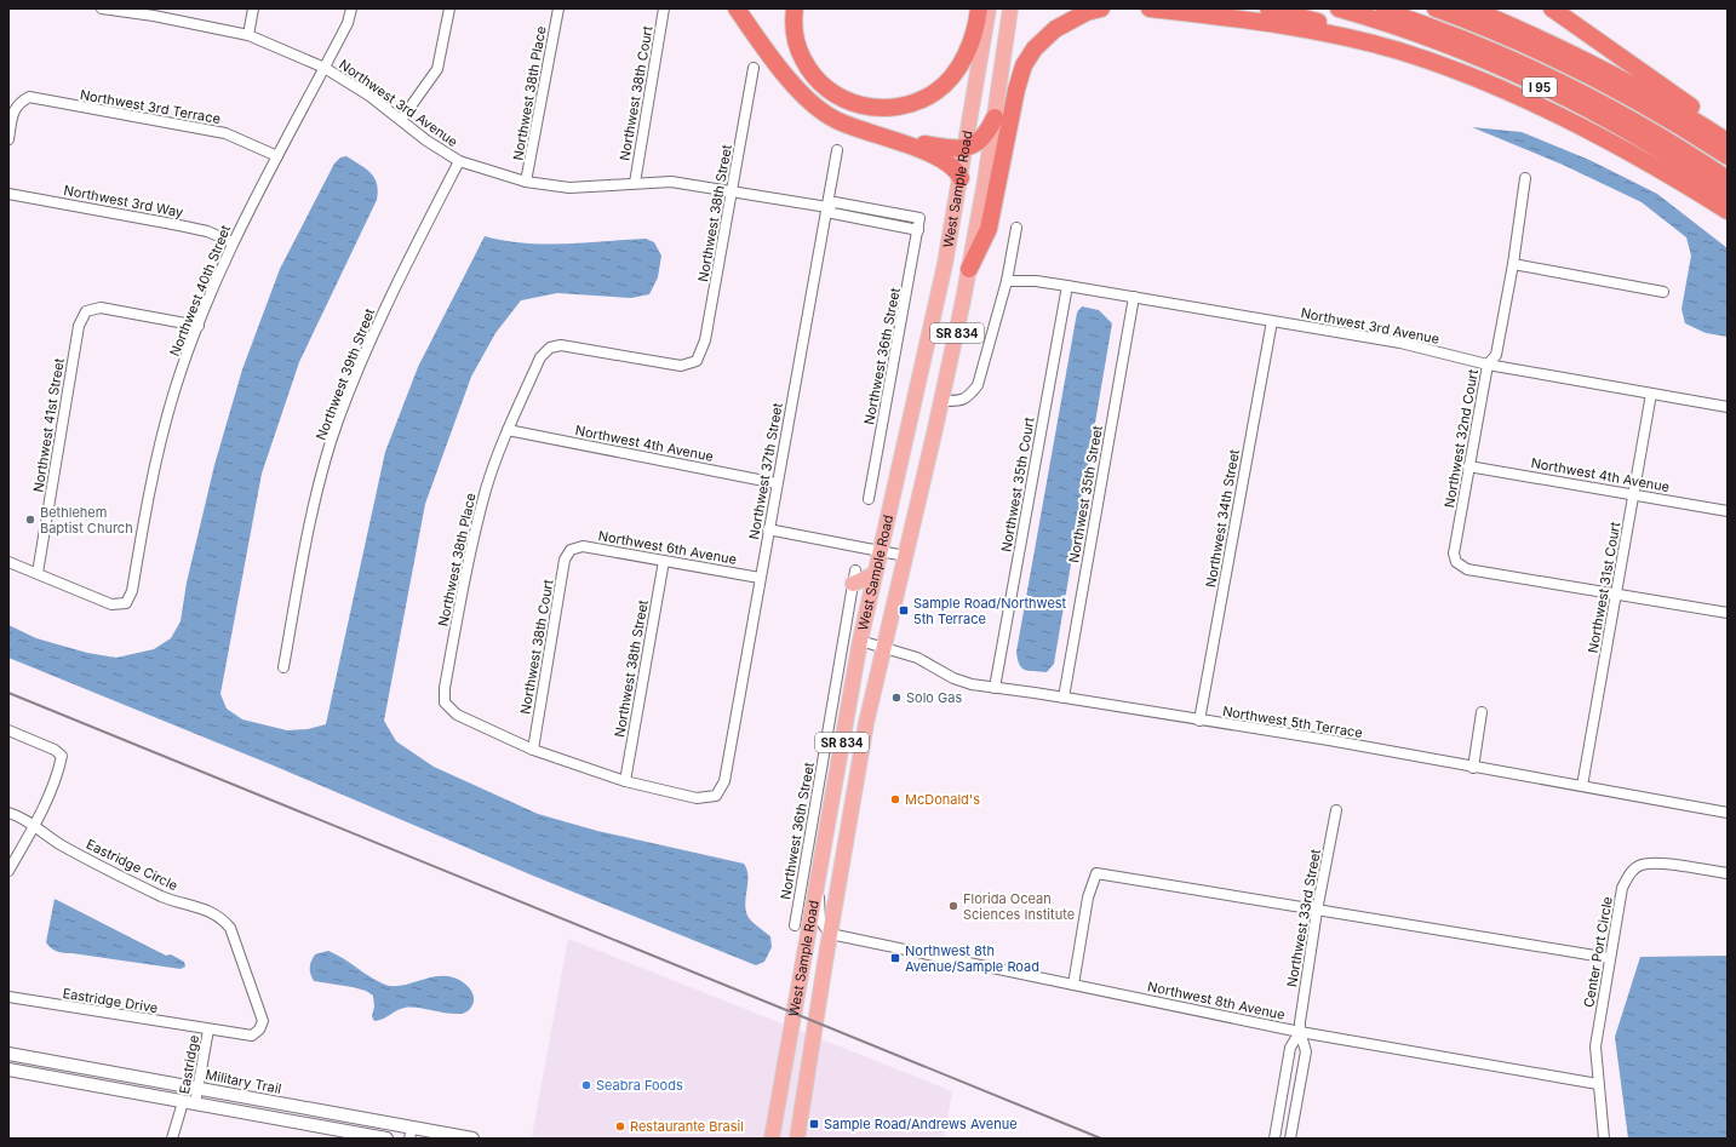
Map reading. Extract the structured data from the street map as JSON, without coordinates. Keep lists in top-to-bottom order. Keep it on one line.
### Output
{"streets":{"highway":["I 95"],"main road":["West Sample Road","SR 834"],"street":["Northwest 38th Place","Northwest 38th Court","Northwest 3rd Avenue","Northwest 3rd Terrace","Northwest 3rd Way","Northwest 38th Street","Northwest 40th Street","Northwest 36th Street","Northwest 39th Street","Northwest 41st Street","Northwest 32nd Court","Northwest 4th Avenue","Northwest 37th Street","Northwest 35th Court","Northwest 35th Street","Northwest 34th Street","Northwest 6th Avenue","Northwest 31st Court","Northwest 5th Terrace","Eastridge Circle","Northwest 33rd Street","Center Port Circle","Eastridge Drive","Northwest 8th Avenue","Eastridge","Military Trail"]},"crossings":[["Northwest 38th Place","Northwest 38th Court"],["Northwest 38th Place","Northwest 3rd Avenue"],["Northwest 38th Place","Northwest 38th Street"],["Northwest 38th Place","Northwest 4th Avenue"],["Northwest 38th Court","Northwest 3rd Avenue"],["Northwest 38th Court","Northwest 6th Avenue"],["Northwest 3rd Avenue","Northwest 38th Street"],["Northwest 3rd Avenue","Northwest 40th Street"],["Northwest 3rd Avenue","Northwest 36th Street"],["Northwest 3rd Avenue","Northwest 39th Street"],["Northwest 3rd Avenue","Northwest 32nd Court"],["Northwest 3rd Avenue","Northwest 37th Street"],["Northwest 3rd Avenue","Northwest 35th Court"],["Northwest 3rd Avenue","Northwest 35th Street"],["Northwest 3rd Avenue","Northwest 34th Street"],["Northwest 3rd Avenue","Northwest 31st Court"],["Northwest 3rd Terrace","Northwest 40th Street"],["West Sample Road","Northwest 5th Terrace"],["West Sample Road","Northwest 8th Avenue"],["Northwest 3rd Way","Northwest 40th Street"],["Northwest 38th Street","Northwest 37th Street"],["Northwest 38th Street","Northwest 6th Avenue"],["Northwest 40th Street","Northwest 41st Street"],["Northwest 32nd Court","Northwest 4th Avenue"],["Northwest 32nd Court","Northwest 31st Court"],["Northwest 4th Avenue","Northwest 37th Street"],["Northwest 4th Avenue","Northwest 31st Court"],["Northwest 37th Street","Northwest 6th Avenue"],["Northwest 35th Court","Northwest 5th Terrace"],["Northwest 35th Street","Northwest 5th Terrace"],["Northwest 34th Street","Northwest 5th Terrace"],["Northwest 31st Court","Northwest 5th Terrace"],["Eastridge Circle","Eastridge Drive"],["Eastridge Circle","Eastridge"],["Northwest 33rd Street","Northwest 8th Avenue"],["Center Port Circle","Northwest 8th Avenue"],["Eastridge Drive","Eastridge"],["Eastridge","Military Trail"]],"places":{"other":["Bethlehem Baptist Church","Solo Gas","McDonald's","Florida Ocean Sciences Institute","Seabra Foods","Restaurante Brasil"],"transit":["Sample Road/Northwest 5th Terrace","Northwest 8th Avenue/Sample Road","Sample Road/Andrews Avenue"]}}
